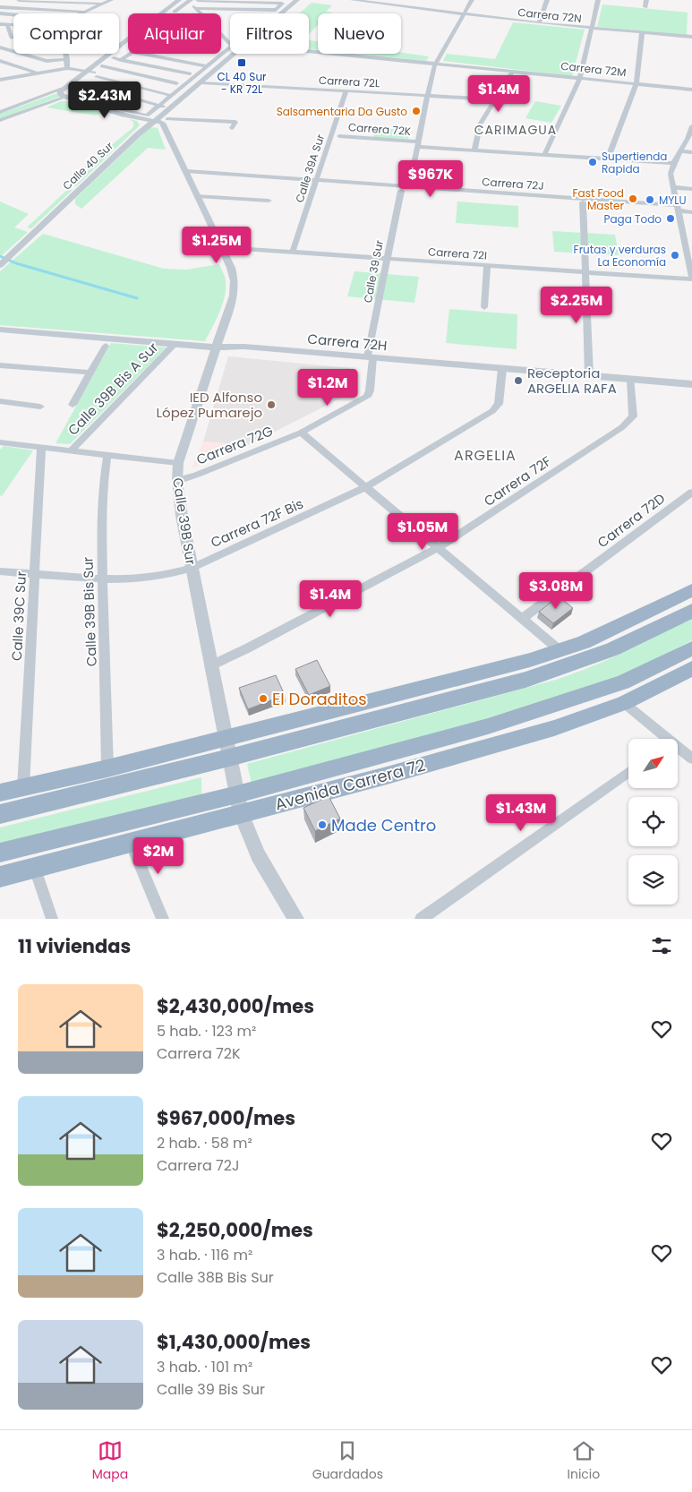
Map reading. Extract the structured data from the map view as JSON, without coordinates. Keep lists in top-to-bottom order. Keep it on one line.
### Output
{"streets":{"highway":["Avenida Carrera 72"],"street":["Carrera 72N","Carrera 72M","Carrera 72L","Carrera 72K","Calle 40 Sur","Calle 39A Sur","Carrera 72J","Carrera 72I","Calle 39 Sur","Carrera 72H","Calle 39B Bis A Sur","Carrera 72G","Carrera 72F","Carrera 72D","Calle 39B Sur","Carrera 72F Bis","Calle 39B Bis Sur","Calle 39C Sur"]},"crossings":[["Carrera 72L","Calle 40 Sur"],["Carrera 72L","Calle 39A Sur"],["Calle 40 Sur","Calle 39B Sur"],["Calle 39A Sur","Carrera 72J"],["Calle 39A Sur","Carrera 72I"],["Carrera 72J","Calle 39B Sur"],["Carrera 72I","Calle 39 Sur"],["Carrera 72I","Calle 39B Sur"],["Calle 39 Sur","Carrera 72H"],["Calle 39 Sur","Carrera 72G"],["Carrera 72H","Calle 39B Bis A Sur"],["Carrera 72H","Carrera 72F"],["Carrera 72H","Calle 39B Sur"],["Carrera 72H","Carrera 72F Bis"],["Calle 39B Bis A Sur","Carrera 72G"],["Carrera 72G","Calle 39B Sur"],["Carrera 72G","Calle 39B Bis Sur"],["Carrera 72G","Calle 39C Sur"],["Carrera 72F","Calle 39B Sur"],["Calle 39B Sur","Carrera 72F Bis"],["Calle 39B Sur","Avenida Carrera 72"],["Carrera 72F Bis","Calle 39B Bis Sur"],["Carrera 72F Bis","Calle 39C Sur"]],"districts":["CARIMAGUA","ARGELIA"],"places":{"transit":["CL 40 Sur - KR 72L"],"other":["Salsamentaria Da Gusto","Supertienda Rapida","Fast Food Master","MYLU","Paga Todo","Frutas y verduras La Economía","Receptoria ARGELIA RAFA","IED Alfonso López Pumarejo","El Doraditos","Made Centro"]},"north":"top right","page":{"chip":["Comprar","Alquilar","Filtros","Nuevo"],"price":["$1.4M","$2.43M","$967K","$1.25M","$2.25M","$1.2M","$1.05M","$3.08M","$1.4M","$1.43M","$2M"],"heading":"11 viviendas","list":[{"name":"$2,430,000/mes","note":"5 hab. · 123 m² · Carrera 72K"},{"name":"$967,000/mes","note":"2 hab. · 58 m² · Carrera 72J"},{"name":"$2,250,000/mes","note":"3 hab. · 116 m² · Calle 38B Bis Sur"},{"name":"$1,430,000/mes","note":"3 hab. · 101 m² · Calle 39 Bis Sur"}],"tabs":["Mapa","Guardados","Inicio"]}}
